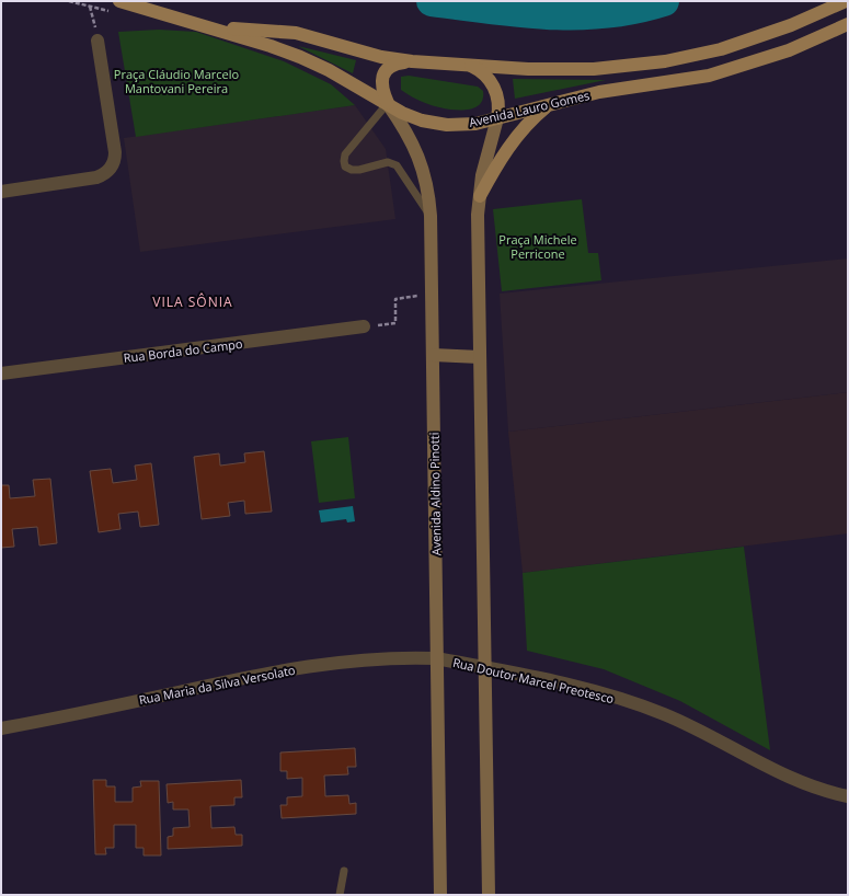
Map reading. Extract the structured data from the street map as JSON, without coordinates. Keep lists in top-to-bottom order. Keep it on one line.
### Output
{"streets":{"main road":["Avenida Lauro Gomes","Avenida Aldino Pinotti"],"street":["Rua Borda do Campo","Rua Doutor Marcel Preotesco","Rua Maria da Silva Versolato"]},"crossings":[["Avenida Lauro Gomes","Avenida Aldino Pinotti"],["Avenida Aldino Pinotti","Rua Doutor Marcel Preotesco"],["Avenida Aldino Pinotti","Rua Maria da Silva Versolato"],["Rua Doutor Marcel Preotesco","Rua Maria da Silva Versolato"]],"districts":["VILA SÔNIA"],"parks":["Praça Cláudio Marcelo Mantovani Pereira","Praça Michele Perricone"]}
